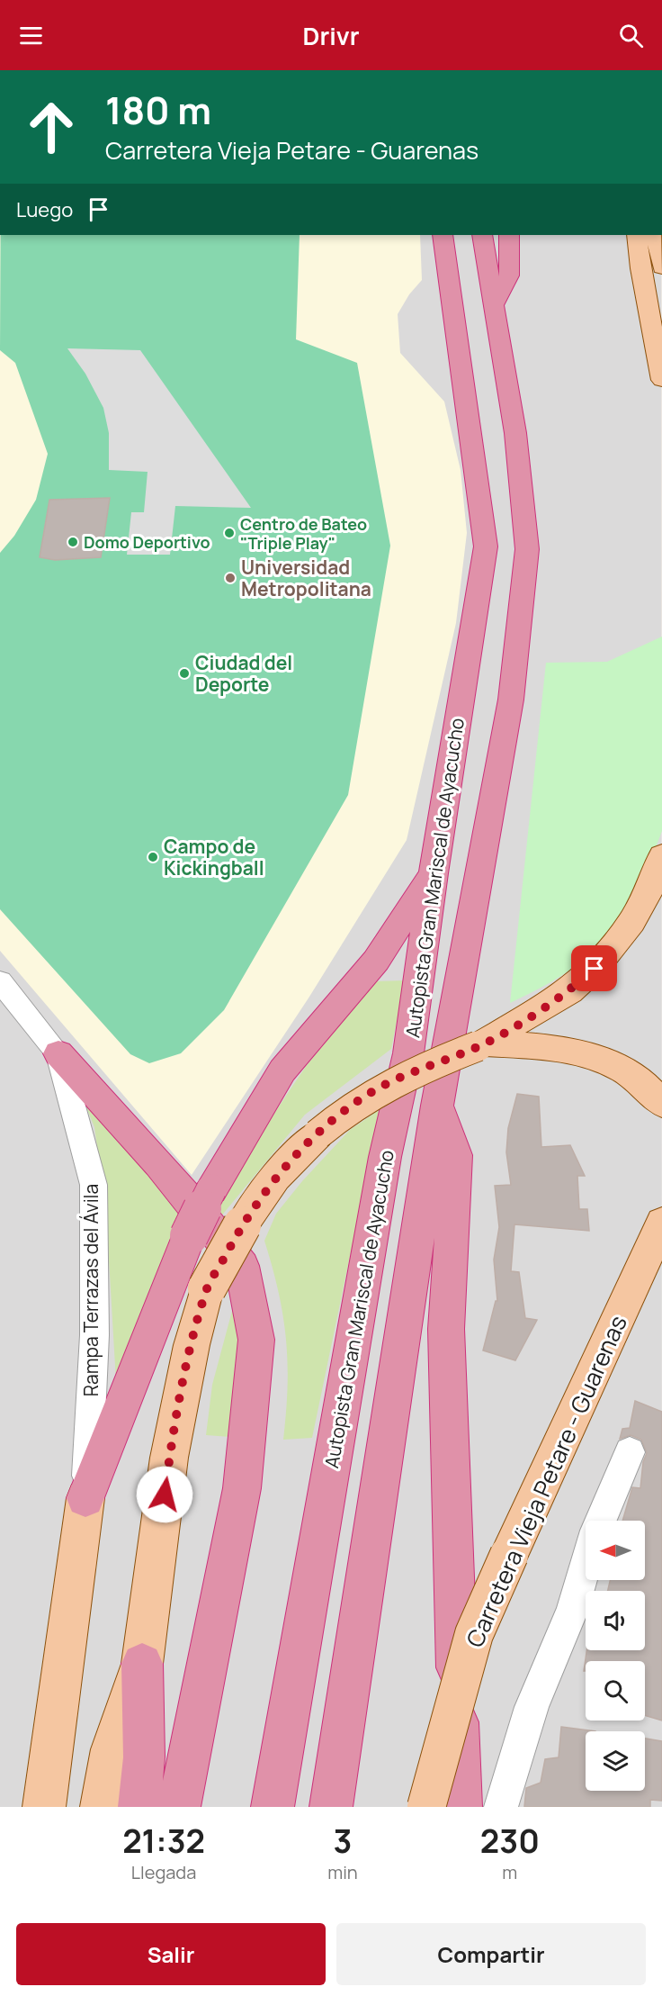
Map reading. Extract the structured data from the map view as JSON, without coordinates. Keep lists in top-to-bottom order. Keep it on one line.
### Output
{"streets":{"highway":["Autopista Gran Mariscal de Ayacucho"],"main road":["Carretera Vieja Petare - Guarenas"],"street":["Rampa Terrazas del Ávila"]},"places":["Centro de Bateo \"Triple Play\"","Domo Deportivo","Universidad Metropolitana","Ciudad del Deporte","Campo de Kickingball"],"north":"left","page":{"header":"Drivr","turn":["180 m","Carretera Vieja Petare - Guarenas"],"then":"Luego","eta":["21:32","Llegada","3","min","230","m"],"buttons":["Salir","Compartir"]}}
